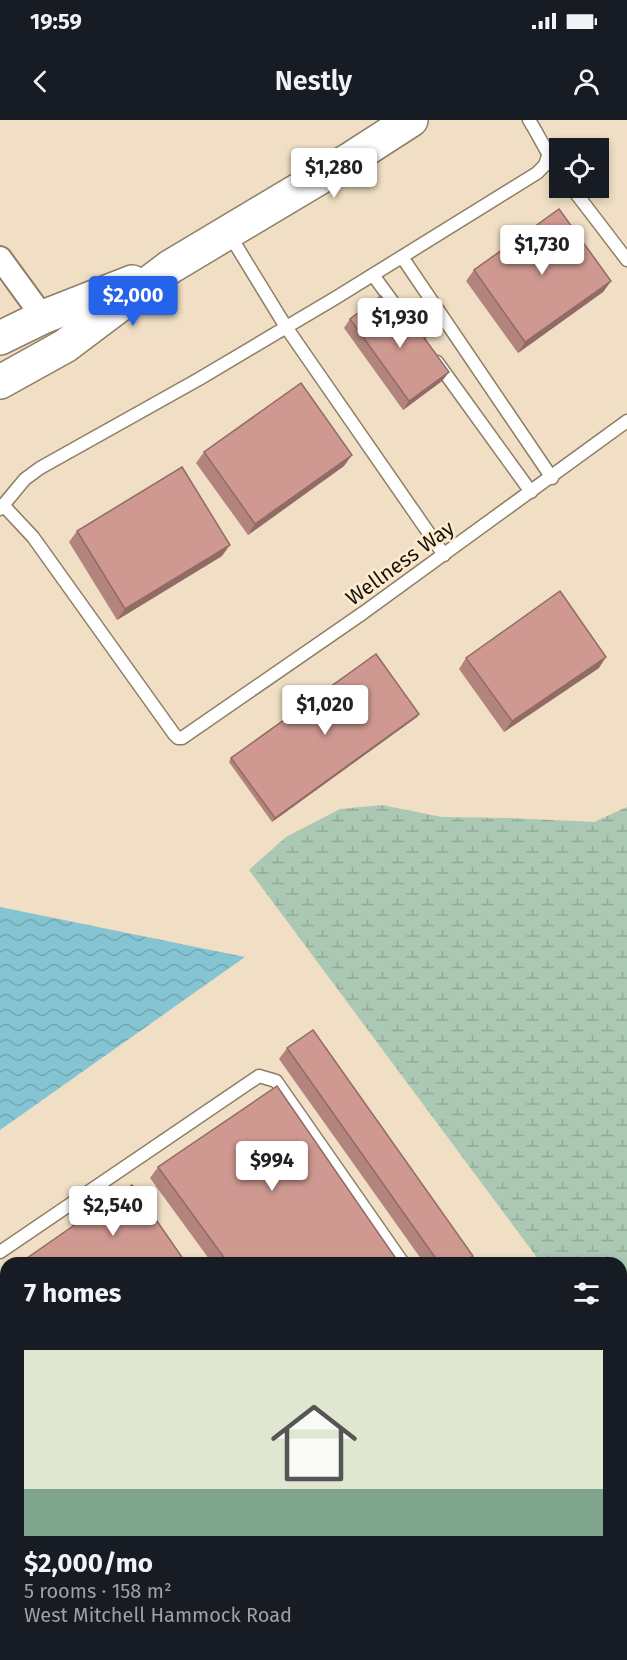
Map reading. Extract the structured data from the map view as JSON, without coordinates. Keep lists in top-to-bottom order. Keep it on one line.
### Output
{"streets":{"lane":["Wellness Way"]},"page":{"status":"19:59","header":"Nestly","price":["$1,280","$1,730","$2,000","$1,930","$1,020","$994","$2,540"],"heading":"7 homes","list":[{"name":"$2,000/mo","note":"5 rooms · 158 m² · West Mitchell Hammock Road"}]}}
